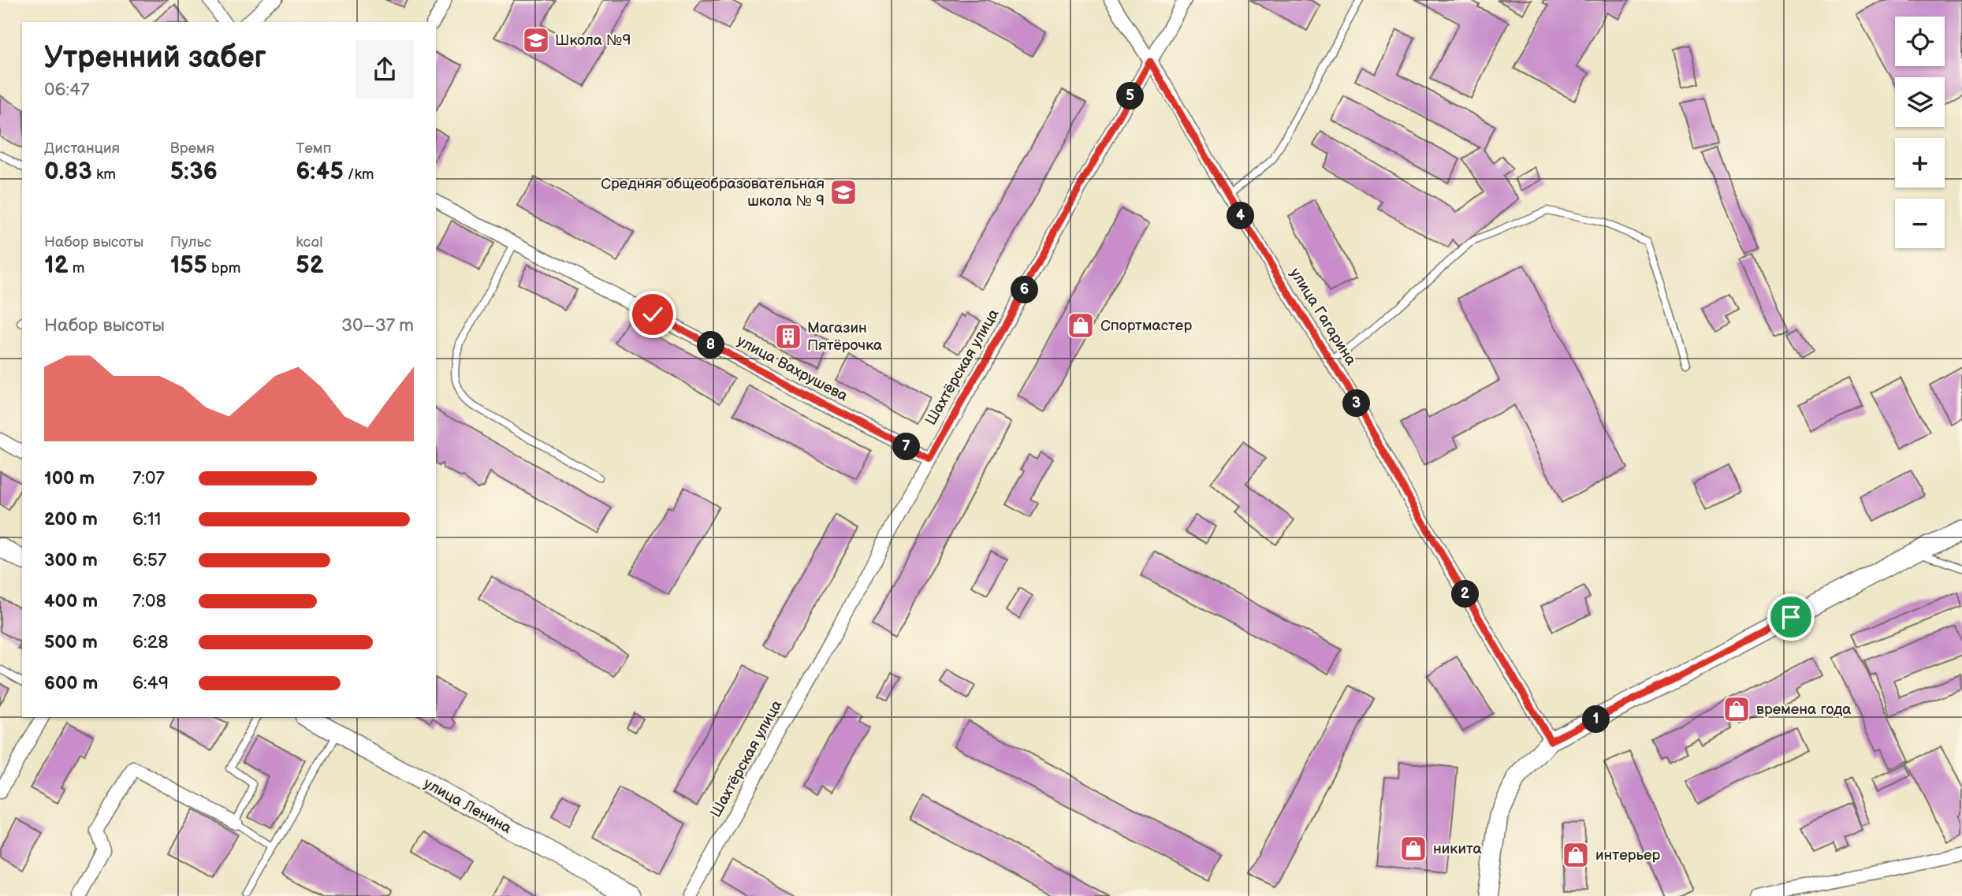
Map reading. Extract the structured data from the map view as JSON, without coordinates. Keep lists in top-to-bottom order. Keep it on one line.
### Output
{"streets":{"main road":["улица Ленина"],"street":["улица Гагарина","Шахтёрская улица","улица Вахрушева"]},"crossings":[["улица Гагарина","Шахтёрская улица"],["Шахтёрская улица","улица Вахрушева"]],"places":{"school or university":["Школа №9","Средняя общеобразовательная школа № 9"],"shop":["Спортмастер","времена года","никита","интерьер"],"building":["Магазин Пятёрочка"]},"page":{"map_buttons":["+","−"],"heading":["Утренний забег","06:47"],"pins":["5","4","6","8","3","7","2","1"],"stats":[["Дистанция","0.83 km"],["Время","5:36"],["Темп","6:45 /km"],["Набор высоты","12 m"],["Пульс","155 bpm"],["kcal","52"]],"chart":["Набор высоты","30–37 m"],"list":[{"name":"100 m","note":"7:07"},{"name":"200 m","note":"6:11"},{"name":"300 m","note":"6:57"},{"name":"400 m","note":"7:08"},{"name":"500 m","note":"6:28"},{"name":"600 m","note":"6:49"}]}}
